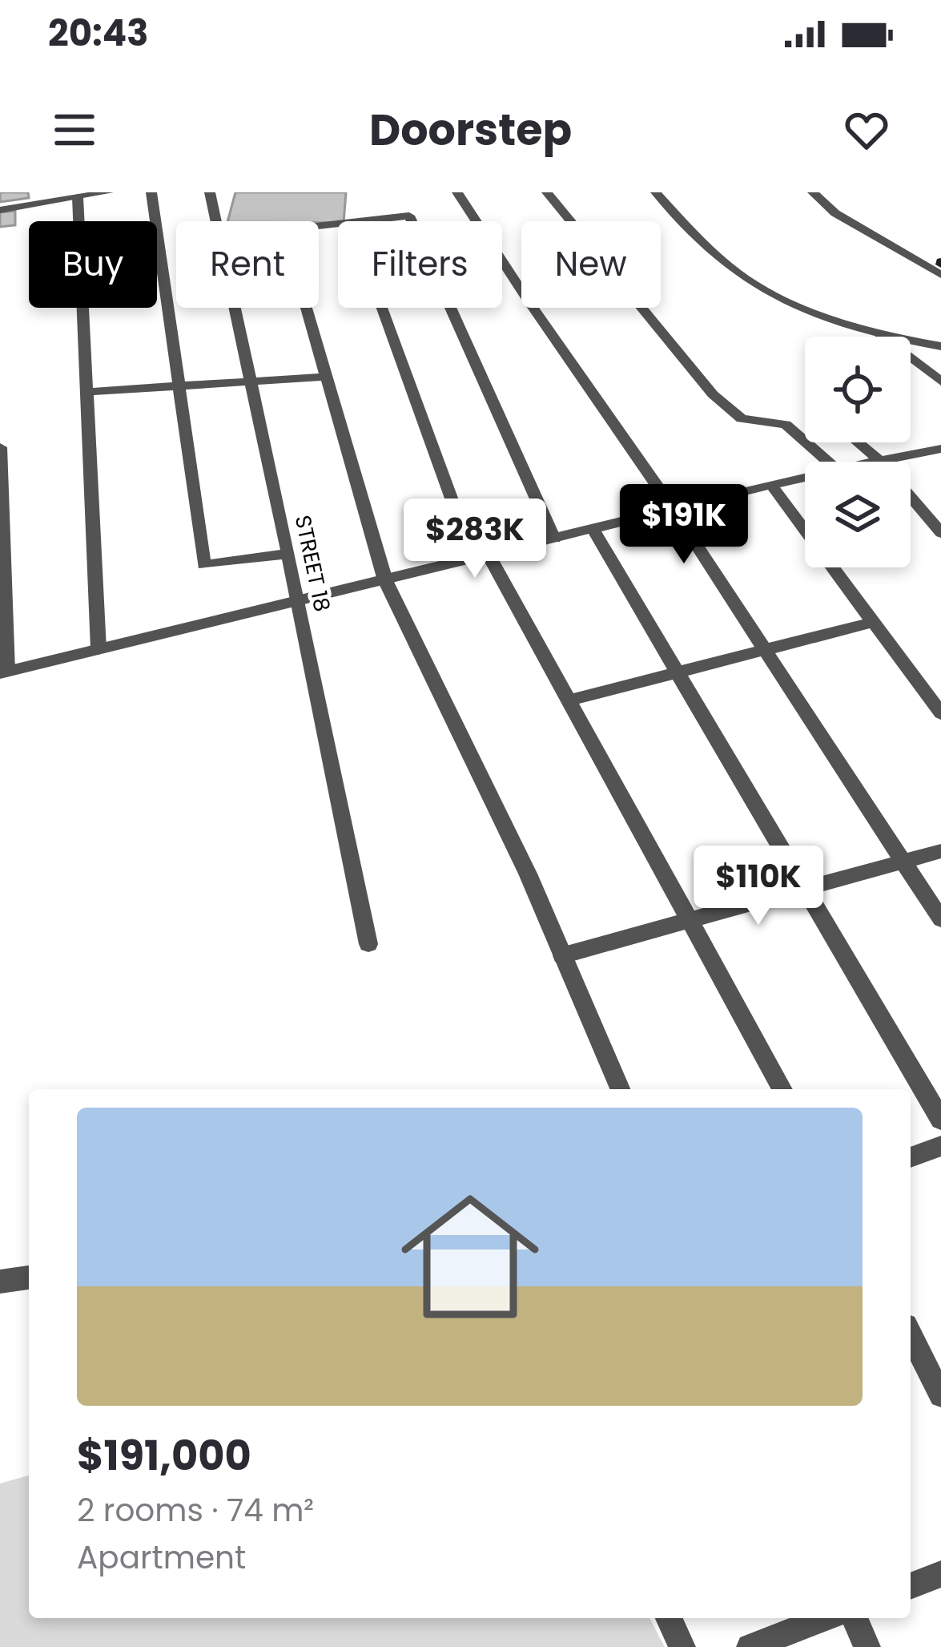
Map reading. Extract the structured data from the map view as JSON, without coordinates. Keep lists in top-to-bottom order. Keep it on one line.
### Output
{"streets":{"street":["STREET 18"]},"page":{"status":"20:43","header":"Doorstep","chip":["Buy","Rent","Filters","New"],"price":["$191K","$283K","$110K"],"list":[{"name":"$191,000","note":"2 rooms · 74 m² · Apartment"}]}}
